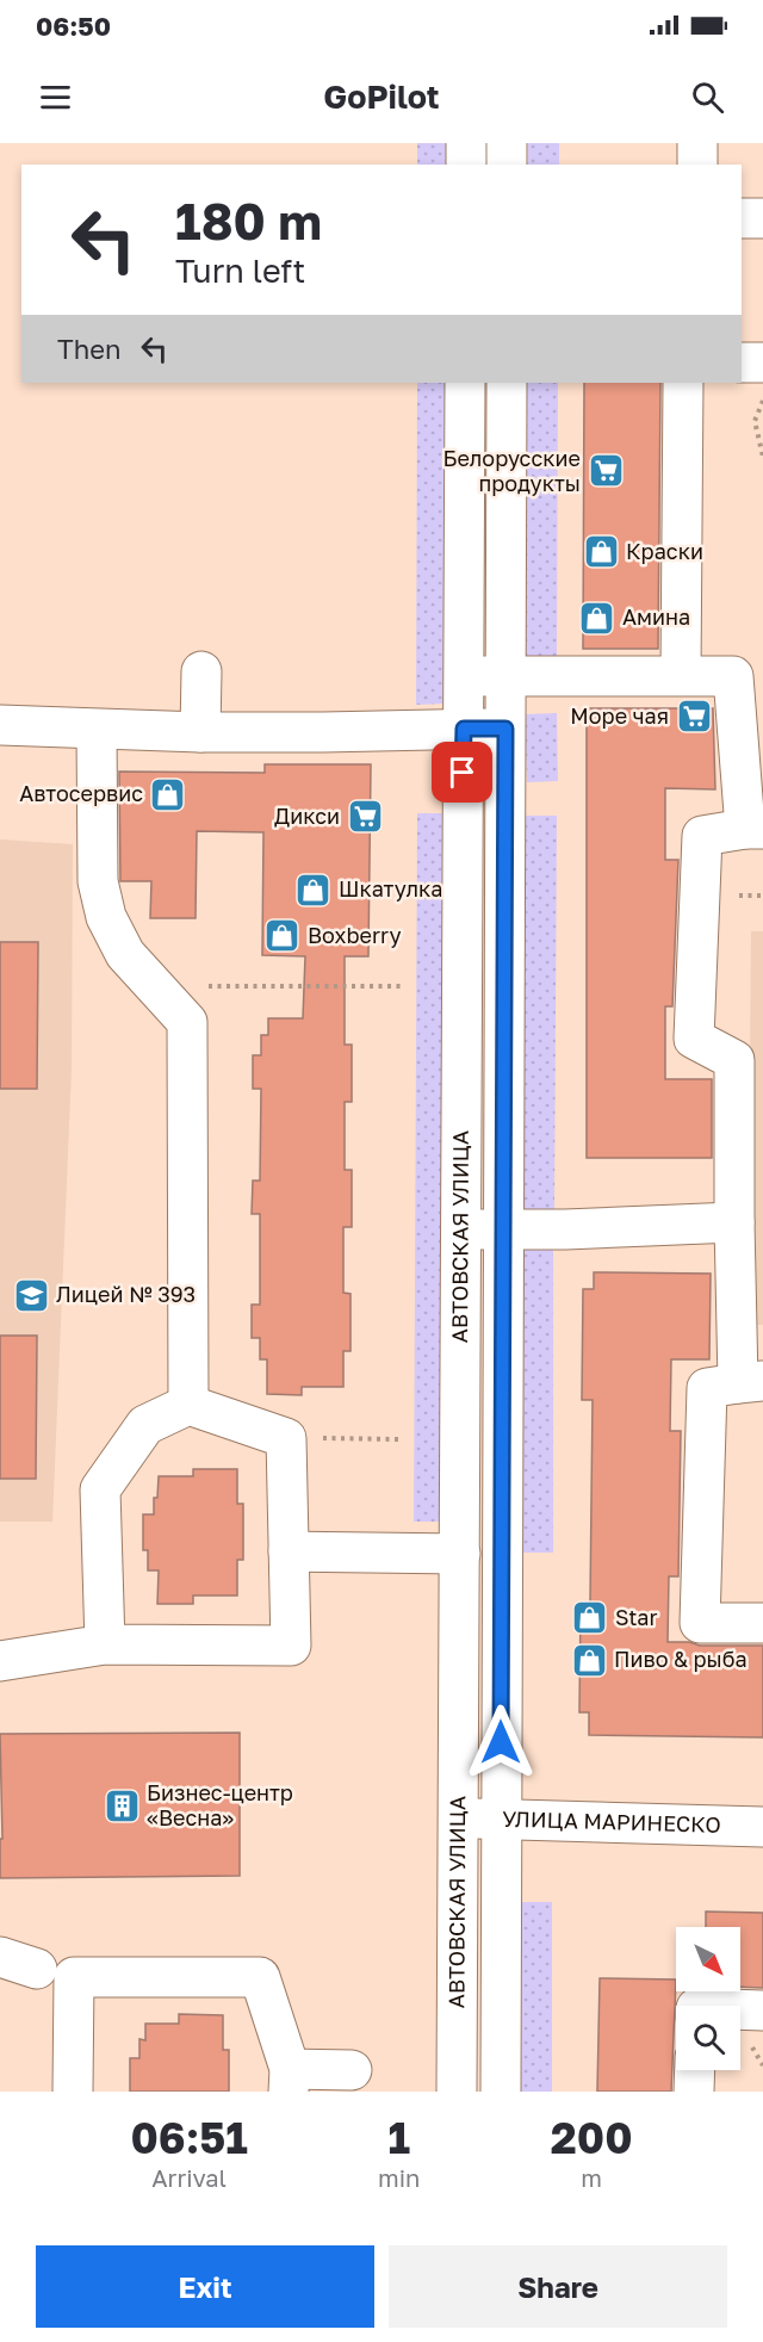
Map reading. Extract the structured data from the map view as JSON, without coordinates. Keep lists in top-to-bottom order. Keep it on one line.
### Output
{"streets":{"street":["АВТОВСКАЯ УЛИЦА","УЛИЦА МАРИНЕСКО"]},"crossings":[["АВТОВСКАЯ УЛИЦА","УЛИЦА МАРИНЕСКО"]],"places":{"supermarket":["Белорусские продукты","Море чая","Дикси"],"shop":["Краски","Амина","Автосервис","Шкатулка","Boxberry","Star","Пиво & рыба"],"school or university":["Лицей № 393"],"building":["Бизнес-центр «Весна»"]},"north":"bottom right","page":{"status":"06:50","header":"GoPilot","turn":["180 m","Turn left"],"then":"Then","eta":["06:51","Arrival","1","min","200","m"],"buttons":["Exit","Share"]}}
